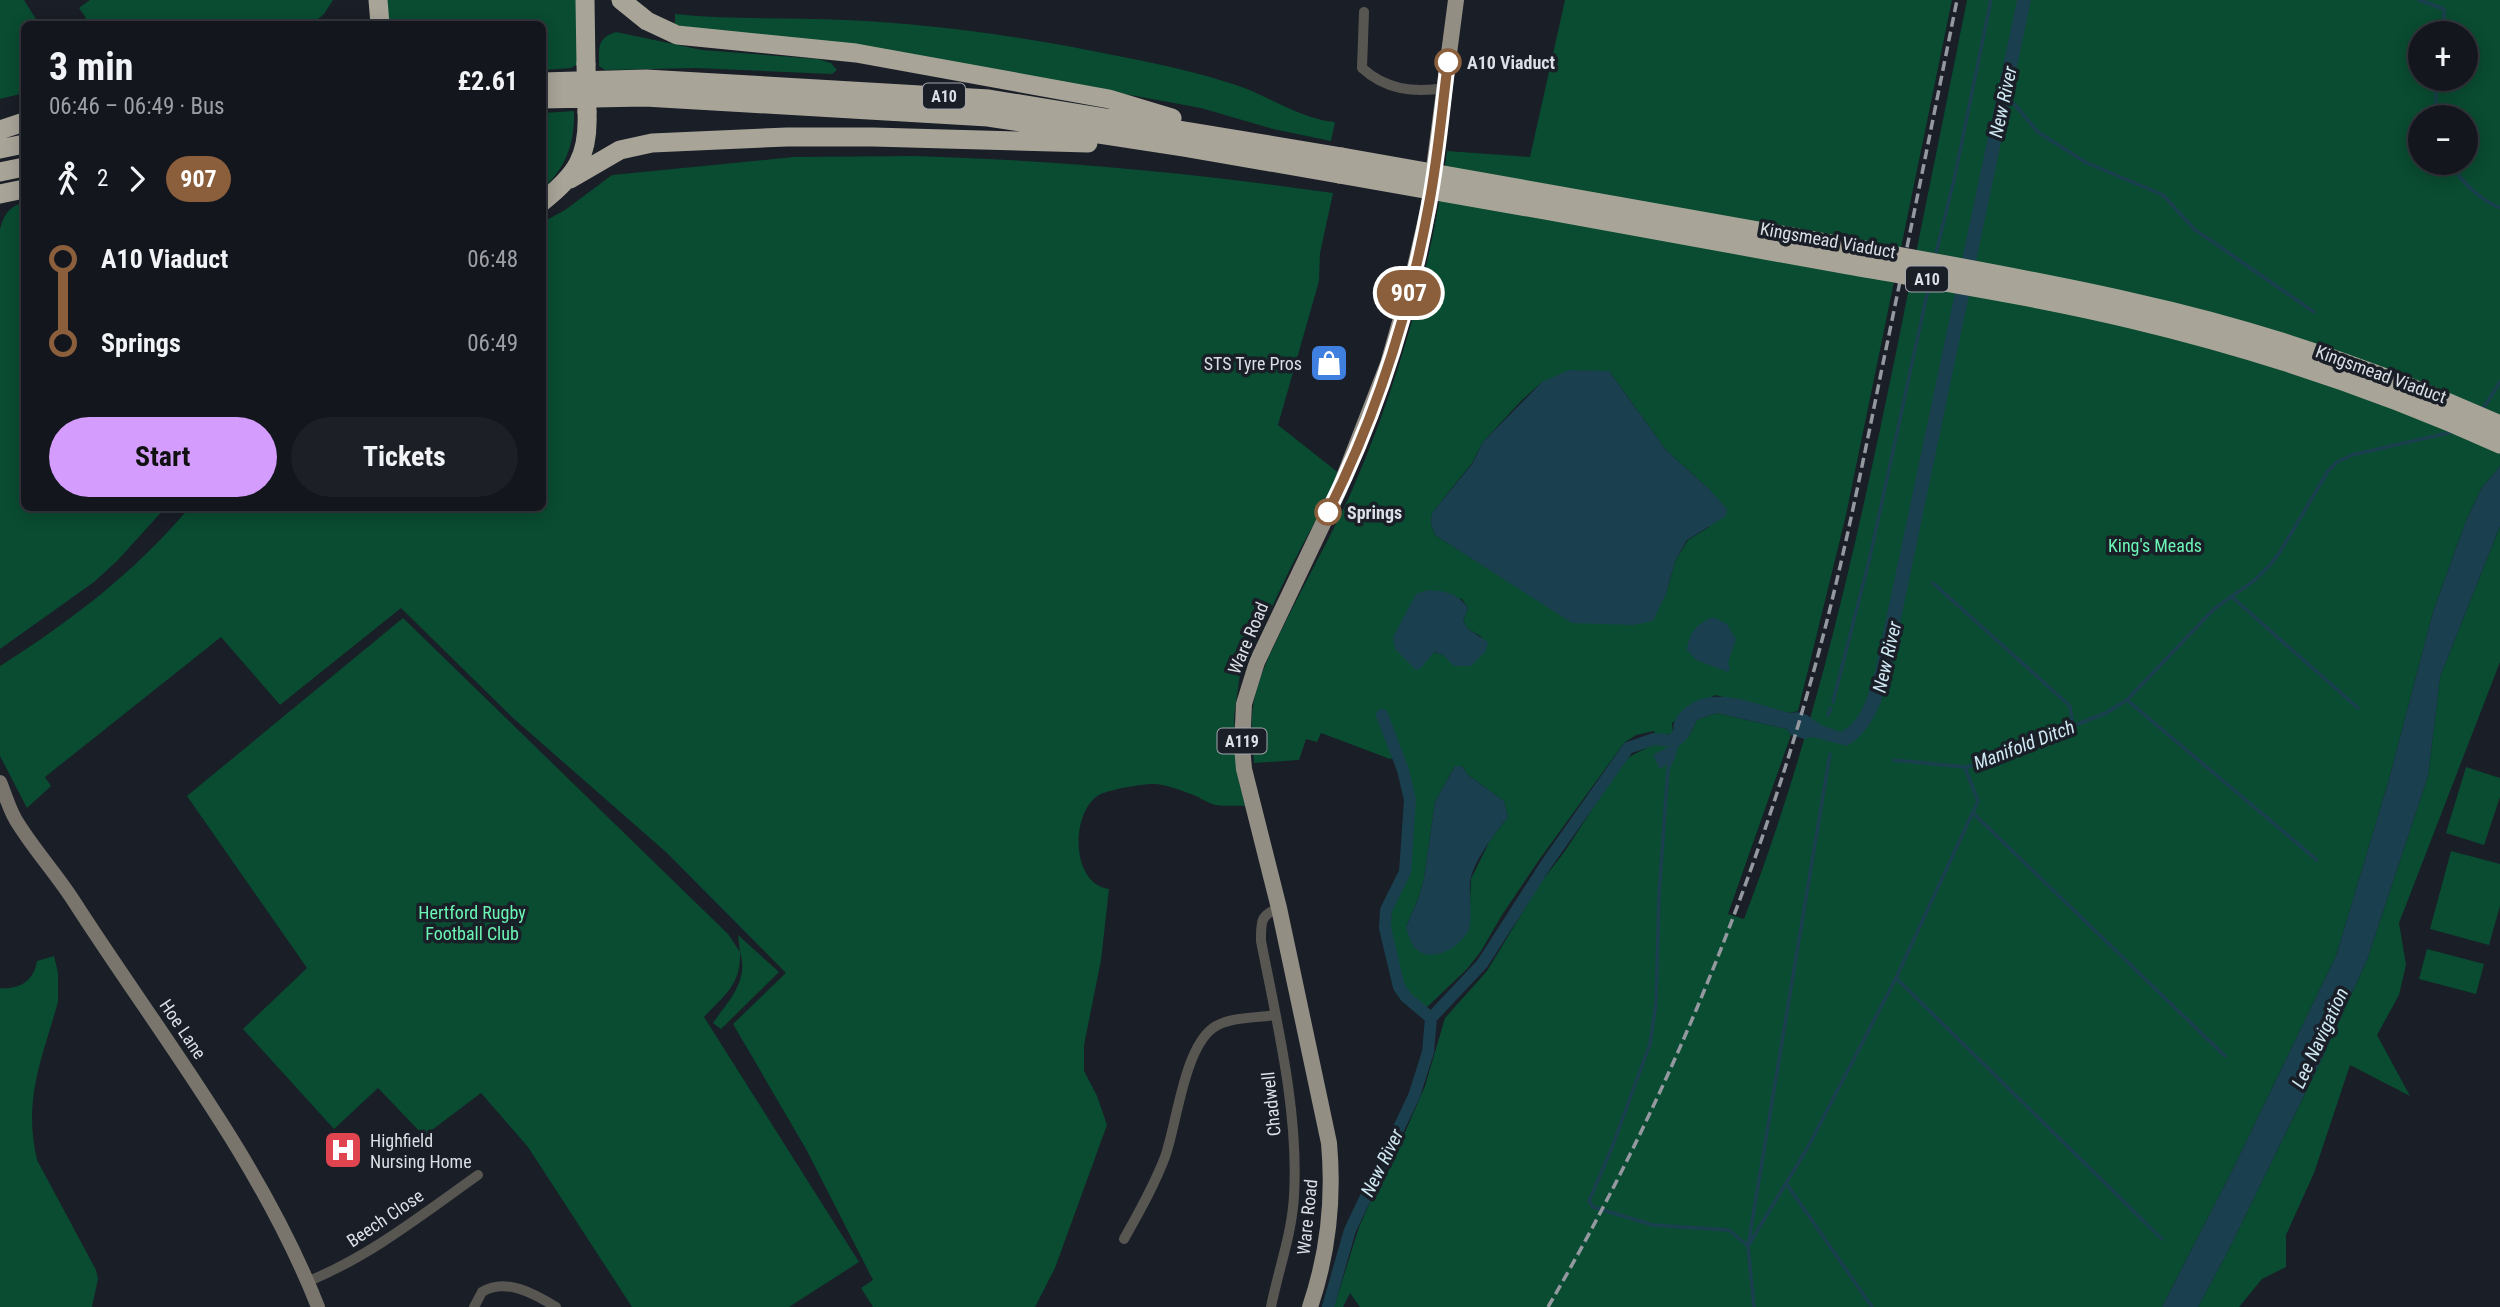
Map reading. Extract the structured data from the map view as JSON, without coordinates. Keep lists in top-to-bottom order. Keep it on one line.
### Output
{"streets":{"highway":["A10","Kingsmead Viaduct"],"main road":["Ware Road","A119"],"street":["Hoe Lane","Chadwell","Beech Close"]},"crossings":[["A10","Kingsmead Viaduct"],["Ware Road","Chadwell"],["Hoe Lane","Beech Close"]],"water":["New River","Manifold Ditch","Lee Navigation"],"parks":["King's Meads","Hertford Rugby Football Club"],"places":{"other":["A10 Viaduct","Springs"],"shop":["STS Tyre Pros"],"hospital":["Highfield Nursing Home"]},"lines":["bus line 907"],"page":{"on_map":"907","map_buttons":["+","−"],"heading":["3 min","06:46 – 06:49 · Bus","£2.61"],"legs":["2","907"],"list":[{"name":"A10 Viaduct","value":"06:48"},{"name":"Springs","value":"06:49"}],"buttons":["Start","Tickets"]}}
